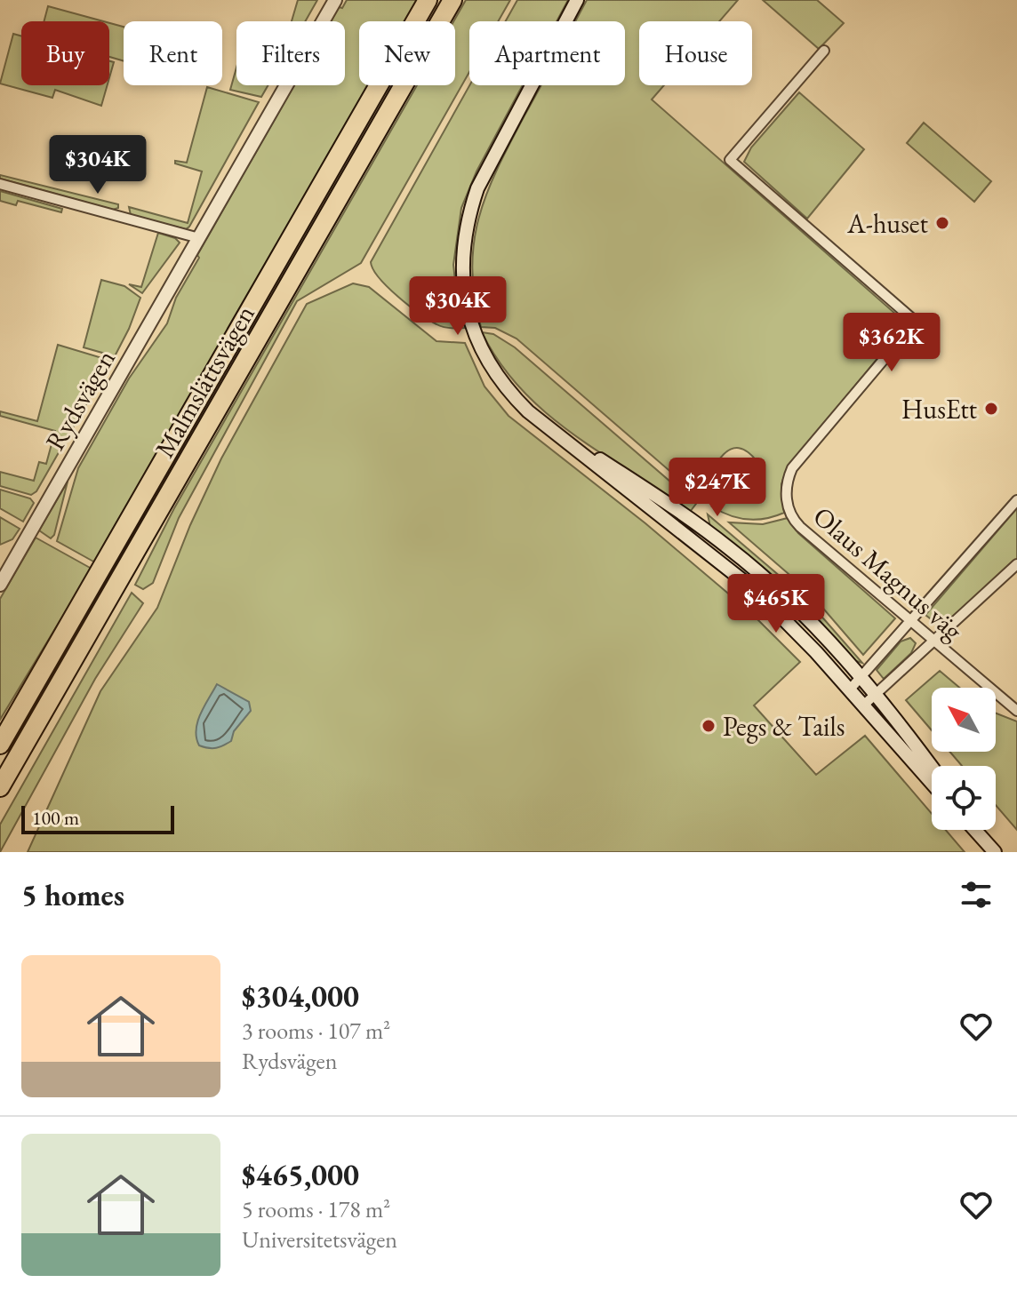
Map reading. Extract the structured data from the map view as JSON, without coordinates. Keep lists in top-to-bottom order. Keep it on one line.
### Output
{"streets":{"highway":["Malmslättsvägen"],"main road":["Rydsvägen"],"street":["Olaus Magnus väg"]},"places":["A-huset","HusEtt","Pegs & Tails"],"scale_bar":"100 m","north":"top left","page":{"chip":["Buy","Rent","Filters","New","Apartment","House"],"price":["$304K","$304K","$362K","$247K","$465K"],"scale":"100 m","heading":"5 homes","list":[{"name":"$304,000","note":"3 rooms · 107 m² · Rydsvägen"},{"name":"$465,000","note":"5 rooms · 178 m² · Universitetsvägen"}]}}
